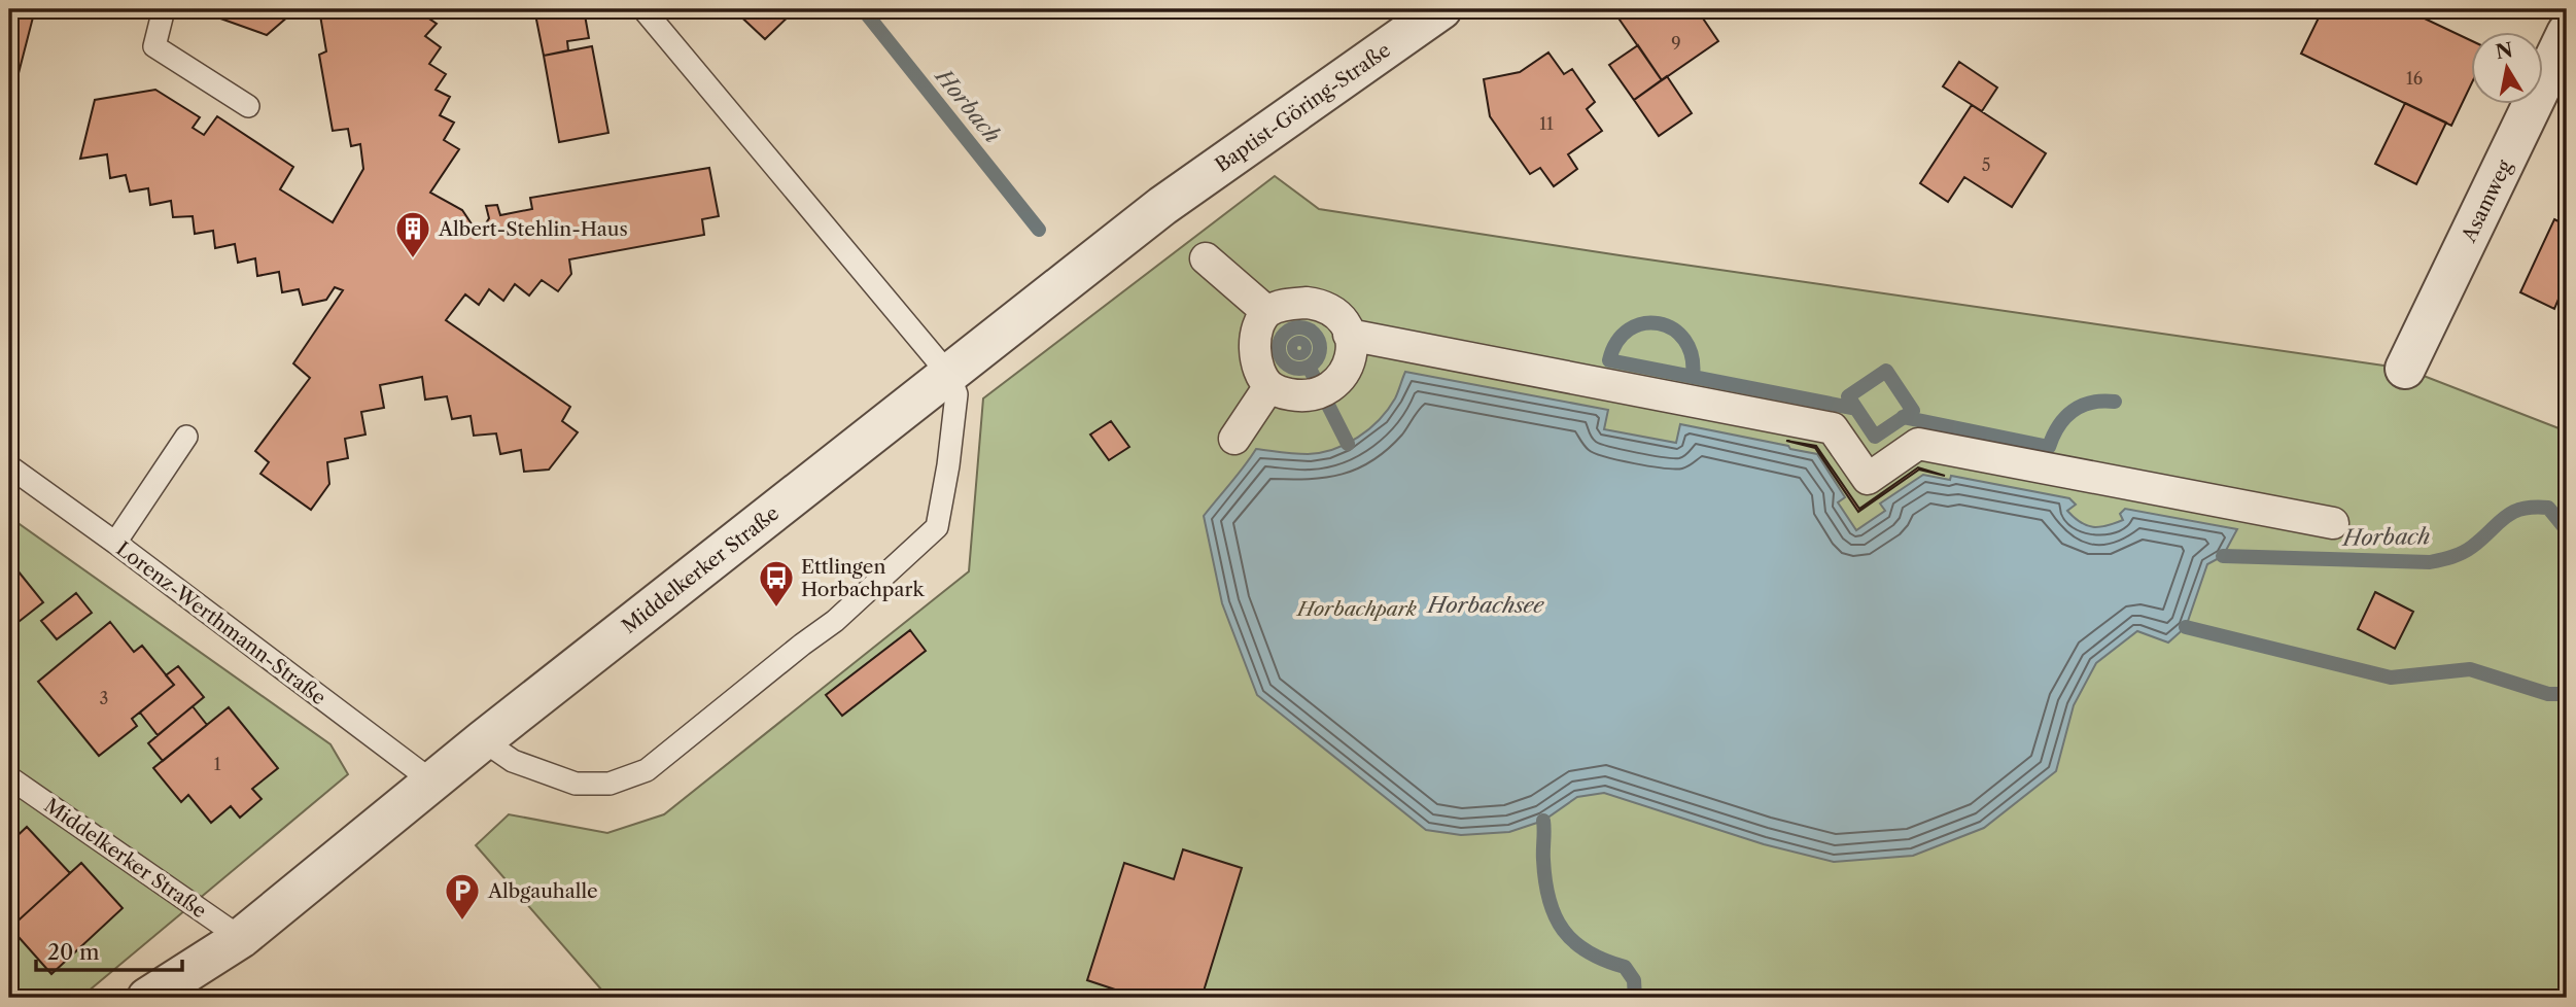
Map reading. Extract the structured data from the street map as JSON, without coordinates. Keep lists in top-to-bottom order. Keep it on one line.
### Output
{"streets":{"street":["Baptist-Göring-Straße","Asamweg","Middelkerker Straße"],"lane":["Lorenz-Werthmann-Straße"]},"crossings":[["Baptist-Göring-Straße","Middelkerker Straße"],["Middelkerker Straße","Lorenz-Werthmann-Straße"]],"water":["Horbach","Horbachsee"],"parks":["Horbachpark"],"places":{"building":["Albert-Stehlin-Haus"],"bus stop":["Ettlingen Horbachpark"],"parking":["Albgauhalle"]},"house_numbers":["9","16","11","5","3","1"],"scale_bar":"20 m","north":"top"}
